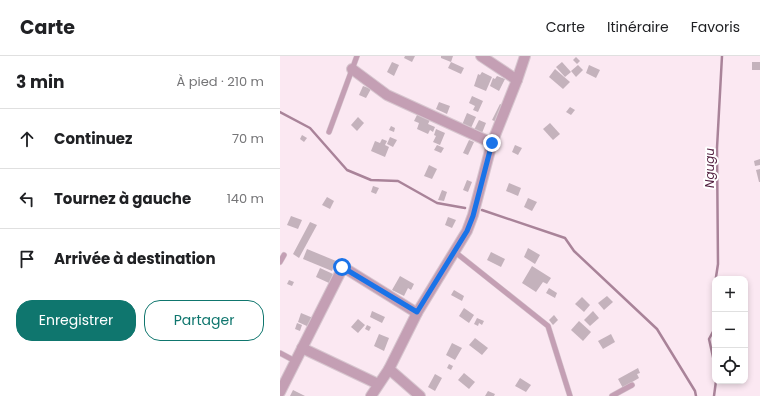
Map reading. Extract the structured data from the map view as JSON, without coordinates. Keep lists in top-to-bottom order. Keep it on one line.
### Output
{"water":["Ngugu"],"page":{"header":"Carte","nav":["Carte","Itinéraire","Favoris"],"heading":["3 min","À pied · 210 m"],"list":[["Continuez","70 m"],["Tournez à gauche","140 m"],"Arrivée à destination"],"map_buttons":["+","−"],"buttons":["Enregistrer","Partager"]}}
